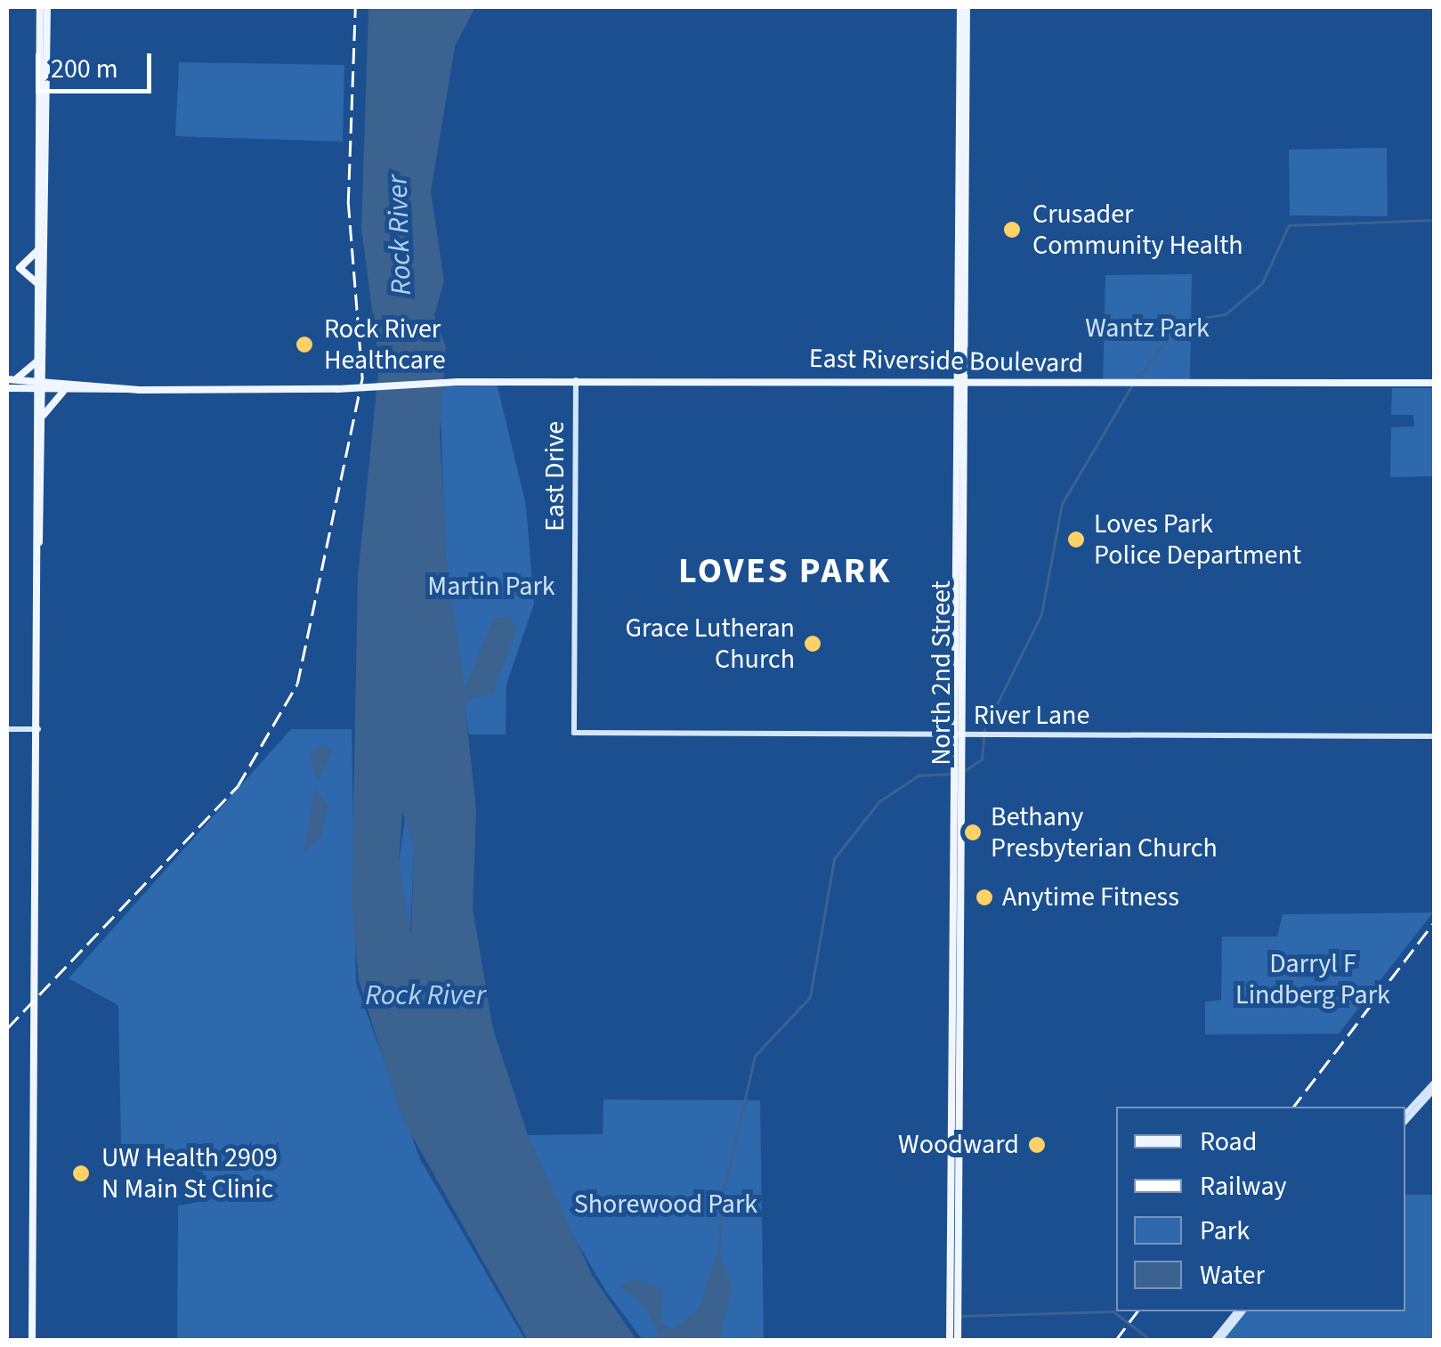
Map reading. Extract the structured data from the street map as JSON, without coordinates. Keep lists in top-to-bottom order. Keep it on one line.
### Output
{"streets":{"main road":["East Riverside Boulevard","North 2nd Street"],"street":["East Drive","River Lane"]},"crossings":[["East Riverside Boulevard","East Drive"],["East Riverside Boulevard","North 2nd Street"],["East Drive","River Lane"],["North 2nd Street","River Lane"]],"districts":["LOVES PARK"],"water":["Rock River"],"parks":["Wantz Park","Martin Park","Darryl F Lindberg Park","Shorewood Park"],"places":["Crusader Community Health","Rock River Healthcare","Loves Park Police Department","Grace Lutheran Church","Bethany Presbyterian Church","Anytime Fitness","Woodward","UW Health 2909 N Main St Clinic"],"legend":["Road","Railway","Park","Water"],"scale_bar":"200 m"}
